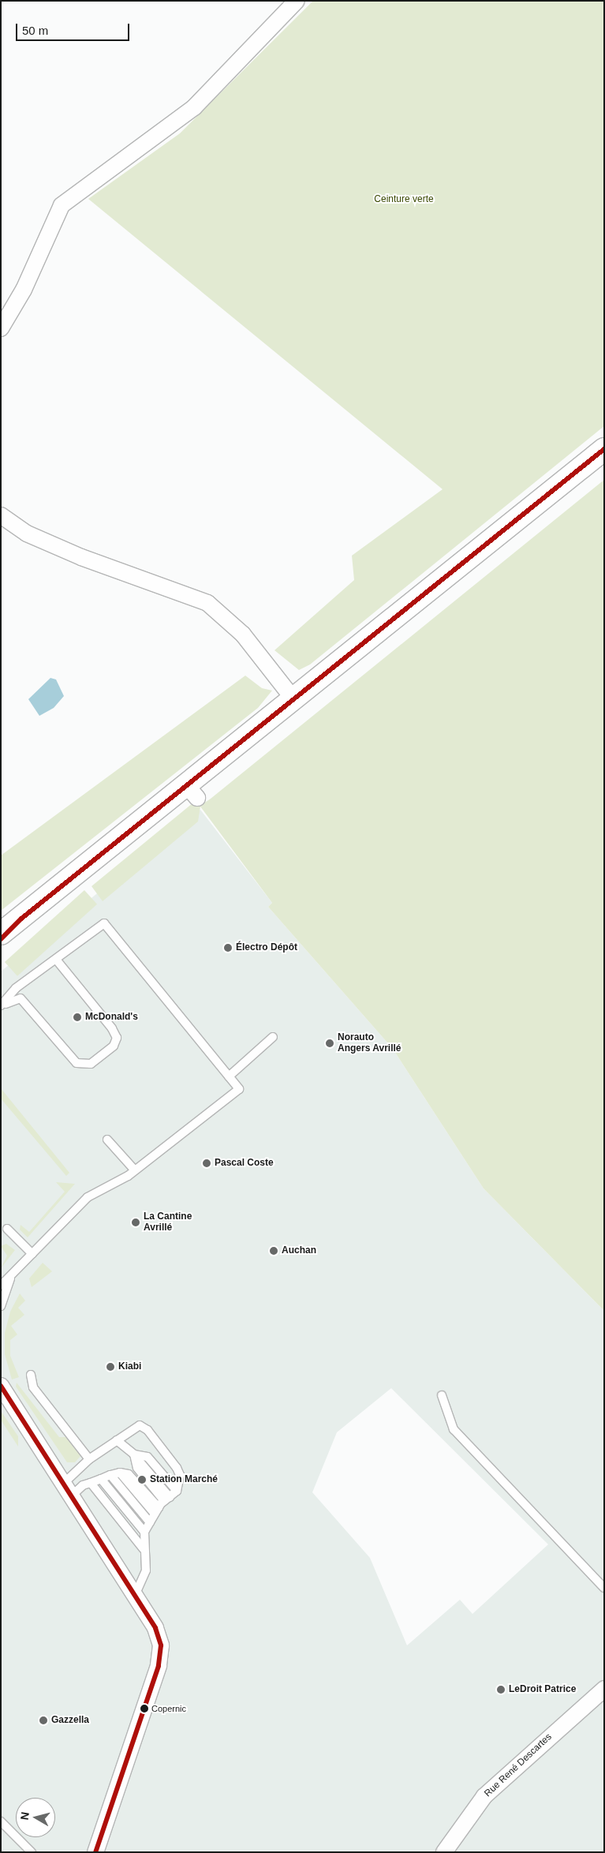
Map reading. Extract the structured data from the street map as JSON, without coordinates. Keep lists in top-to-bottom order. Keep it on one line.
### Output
{"streets":{"street":["Rue René Descartes"]},"parks":["Ceinture verte"],"places":["Électro Dépôt","McDonald's","Norauto Angers Avrillé","Pascal Coste","La Cantine Avrillé","Auchan","Kiabi","Station Marché","LeDroit Patrice","Copernic","Gazzella"],"scale_bar":"50 m","north":"left"}
